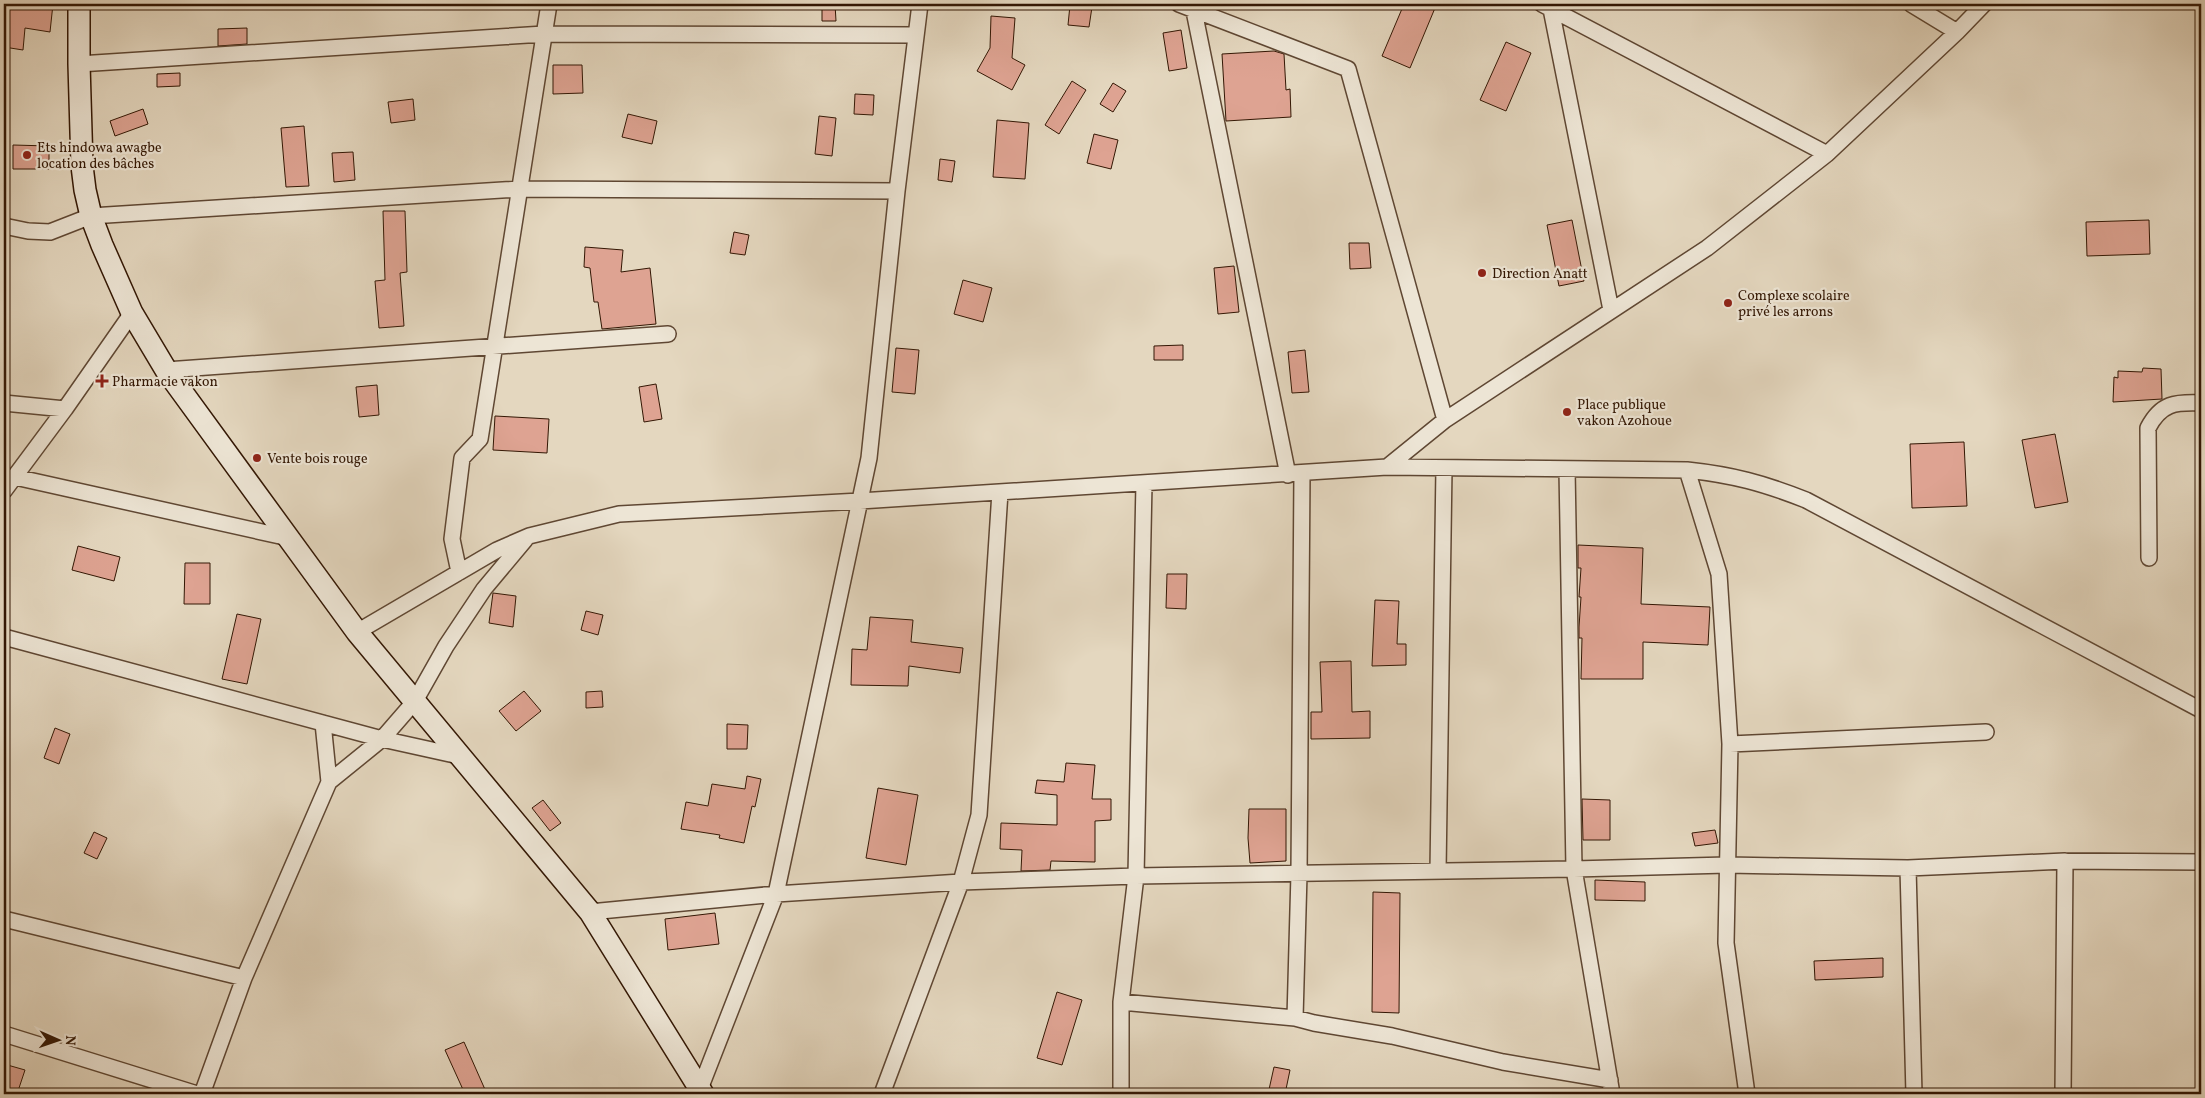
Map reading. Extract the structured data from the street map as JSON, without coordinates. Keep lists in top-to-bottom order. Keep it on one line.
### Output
{"places":{"other":["Ets hindowa awagbe location des bâches","Direction Anatt","Complexe scolaire privé les arrons","Place publique vakon Azohoue","Vente bois rouge"],"health":["Pharmacie vakon"]},"north":"right"}
